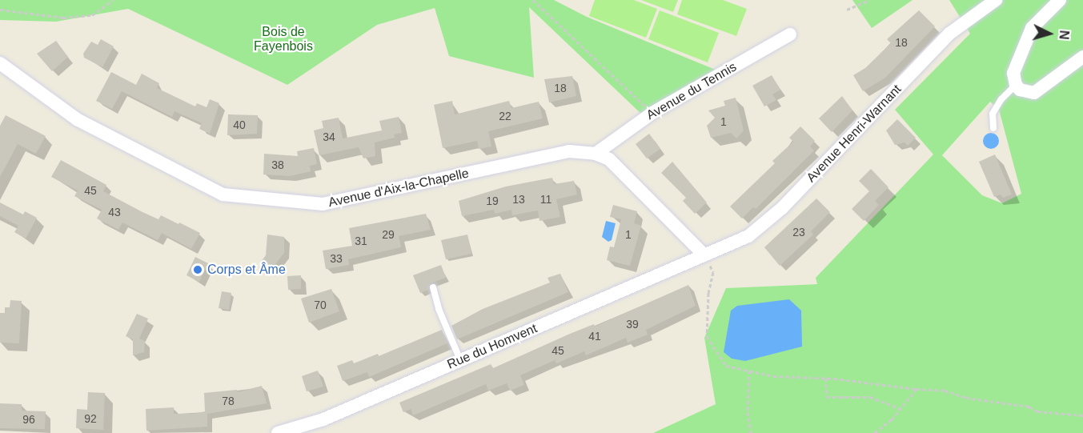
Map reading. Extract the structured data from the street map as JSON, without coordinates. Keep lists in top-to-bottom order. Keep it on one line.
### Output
{"streets":{"street":["Avenue du Tennis","Avenue Henri-Warnant","Avenue d'Aix-la-Chapelle","Rue du Homvent"]},"crossings":[["Avenue du Tennis","Avenue d'Aix-la-Chapelle"],["Avenue Henri-Warnant","Avenue d'Aix-la-Chapelle"],["Avenue Henri-Warnant","Rue du Homvent"],["Avenue d'Aix-la-Chapelle","Rue du Homvent"]],"parks":["Bois de Fayenbois"],"places":["Corps et Âme"],"house_numbers":["18","18","22","1","40","34","38","45","13","11","19","43","23","29","1","31","33","70","39","41","45","78","92","96"],"north":"right"}
